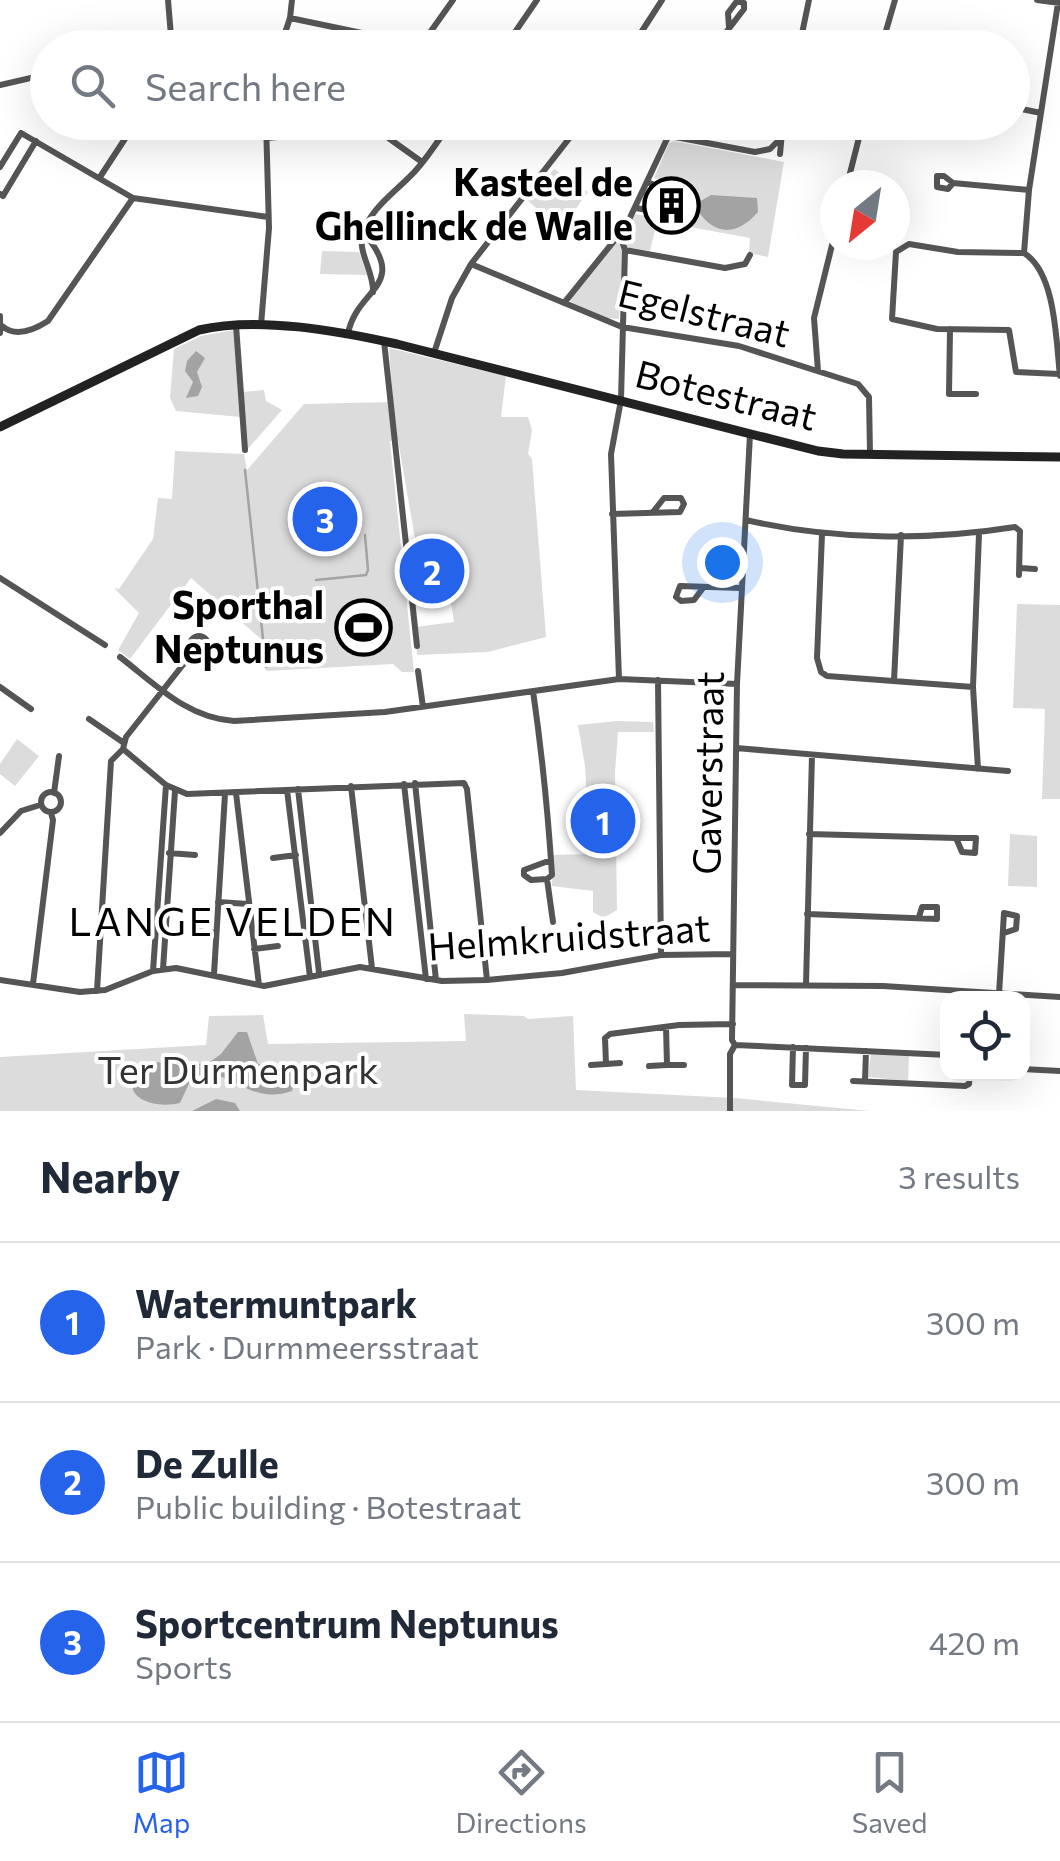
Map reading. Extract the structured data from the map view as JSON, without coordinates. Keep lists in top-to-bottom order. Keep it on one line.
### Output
{"streets":{"street":["Egelstraat","Botestraat","Gaverstraat","Helmkruidstraat"]},"crossings":[["Egelstraat","Botestraat"],["Botestraat","Gaverstraat"],["Gaverstraat","Helmkruidstraat"]],"districts":["LANGE VELDEN"],"parks":["Ter Durmenpark"],"places":{"building":["Kasteel de Ghellinck de Walle"],"sports":["Sporthal Neptunus"]},"north":"bottom left","page":{"search":"Search here","pins":["3","2","1"],"heading":["Nearby","3 results"],"list":[{"mark":"1","name":"Watermuntpark","note":"Park · Durmmeersstraat","value":"300 m"},{"mark":"2","name":"De Zulle","note":"Public building · Botestraat","value":"300 m"},{"mark":"3","name":"Sportcentrum Neptunus","note":"Sports","value":"420 m"}],"nav":["Map","Directions","Saved"]}}
